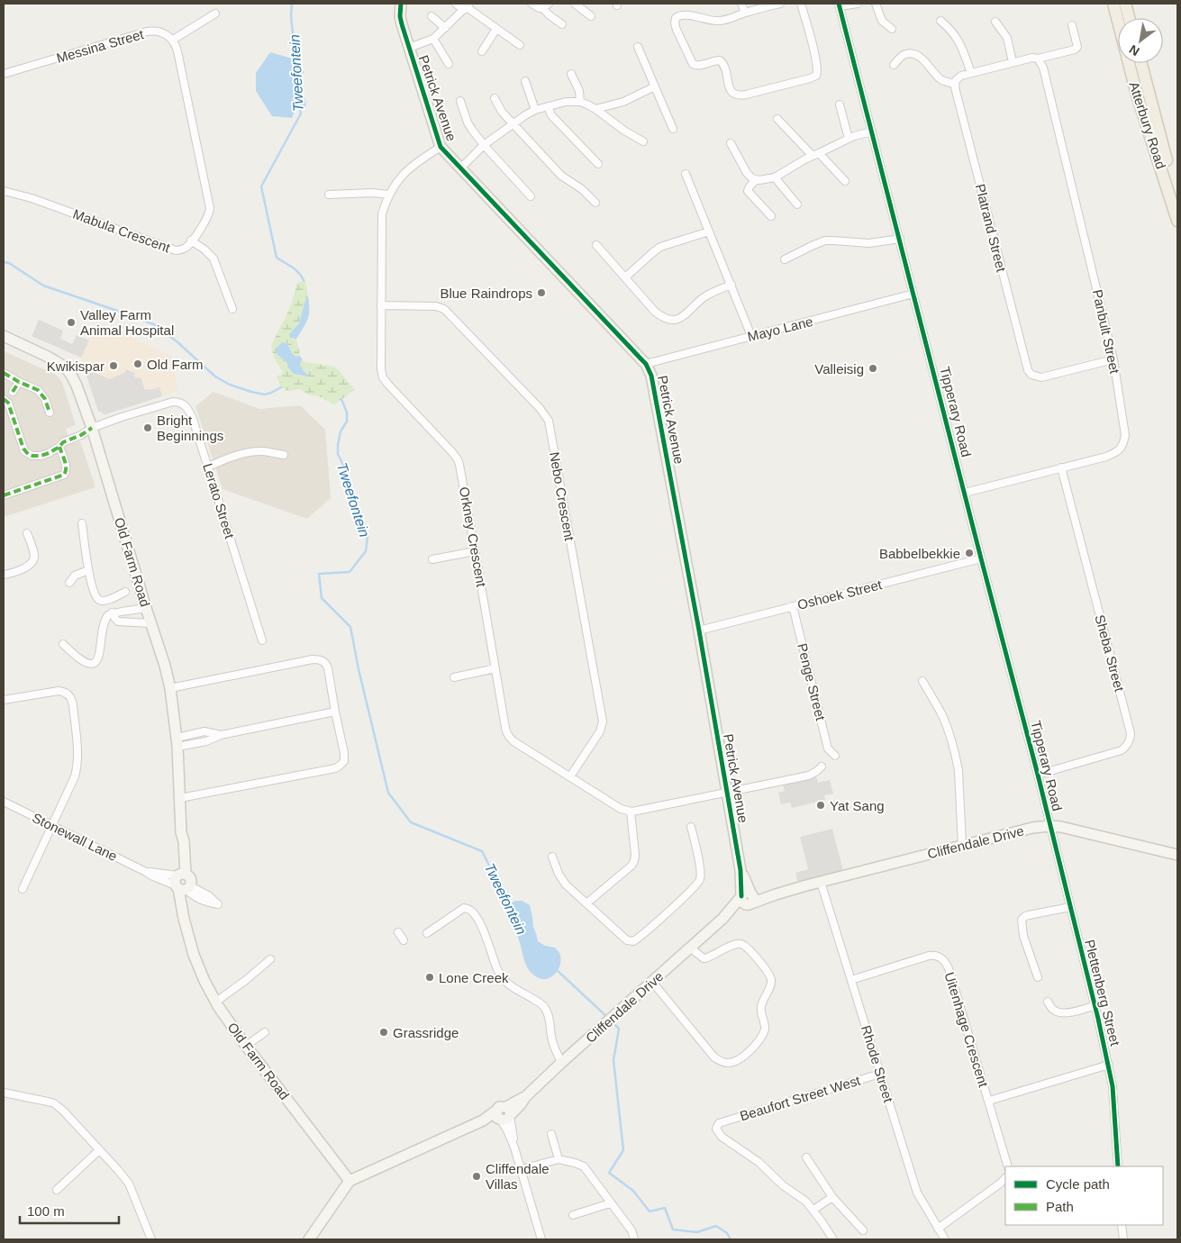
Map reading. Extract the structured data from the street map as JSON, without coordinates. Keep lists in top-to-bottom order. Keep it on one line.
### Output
{"streets":{"main road":["Atterbury Road"],"street":["Messina Street","Petrick Avenue","Platrand Street","Mabula Crescent","Mayo Lane","Panbult Street","Tipperary Road","Nebo Crescent","Lerato Street","Orkney Crescent","Old Farm Road","Oshoek Street","Sheba Street","Penge Street","Stonewall Lane","Cliffendale Drive","Plettenberg Street","Uitenhage Crescent","Rhode Street","Beaufort Street West"]},"crossings":[["Messina Street","Mabula Crescent"],["Petrick Avenue","Mayo Lane"],["Petrick Avenue","Orkney Crescent"],["Petrick Avenue","Oshoek Street"],["Petrick Avenue","Cliffendale Drive"],["Platrand Street","Panbult Street"],["Mayo Lane","Tipperary Road"],["Panbult Street","Tipperary Road"],["Panbult Street","Sheba Street"],["Tipperary Road","Oshoek Street"],["Tipperary Road","Sheba Street"],["Tipperary Road","Cliffendale Drive"],["Tipperary Road","Plettenberg Street"],["Nebo Crescent","Orkney Crescent"],["Lerato Street","Old Farm Road"],["Old Farm Road","Stonewall Lane"],["Oshoek Street","Penge Street"],["Cliffendale Drive","Plettenberg Street"],["Cliffendale Drive","Rhode Street"],["Uitenhage Crescent","Rhode Street"],["Rhode Street","Beaufort Street West"]],"water":["Tweefontein"],"places":["Blue Raindrops","Valley Farm Animal Hospital","Old Farm","Kwikispar","Valleisig","Bright Beginnings","Babbelbekkie","Yat Sang","Lone Creek","Grassridge","Cliffendale Villas"],"legend":["Cycle path","Path"],"scale_bar":"100 m","north":"bottom left"}
